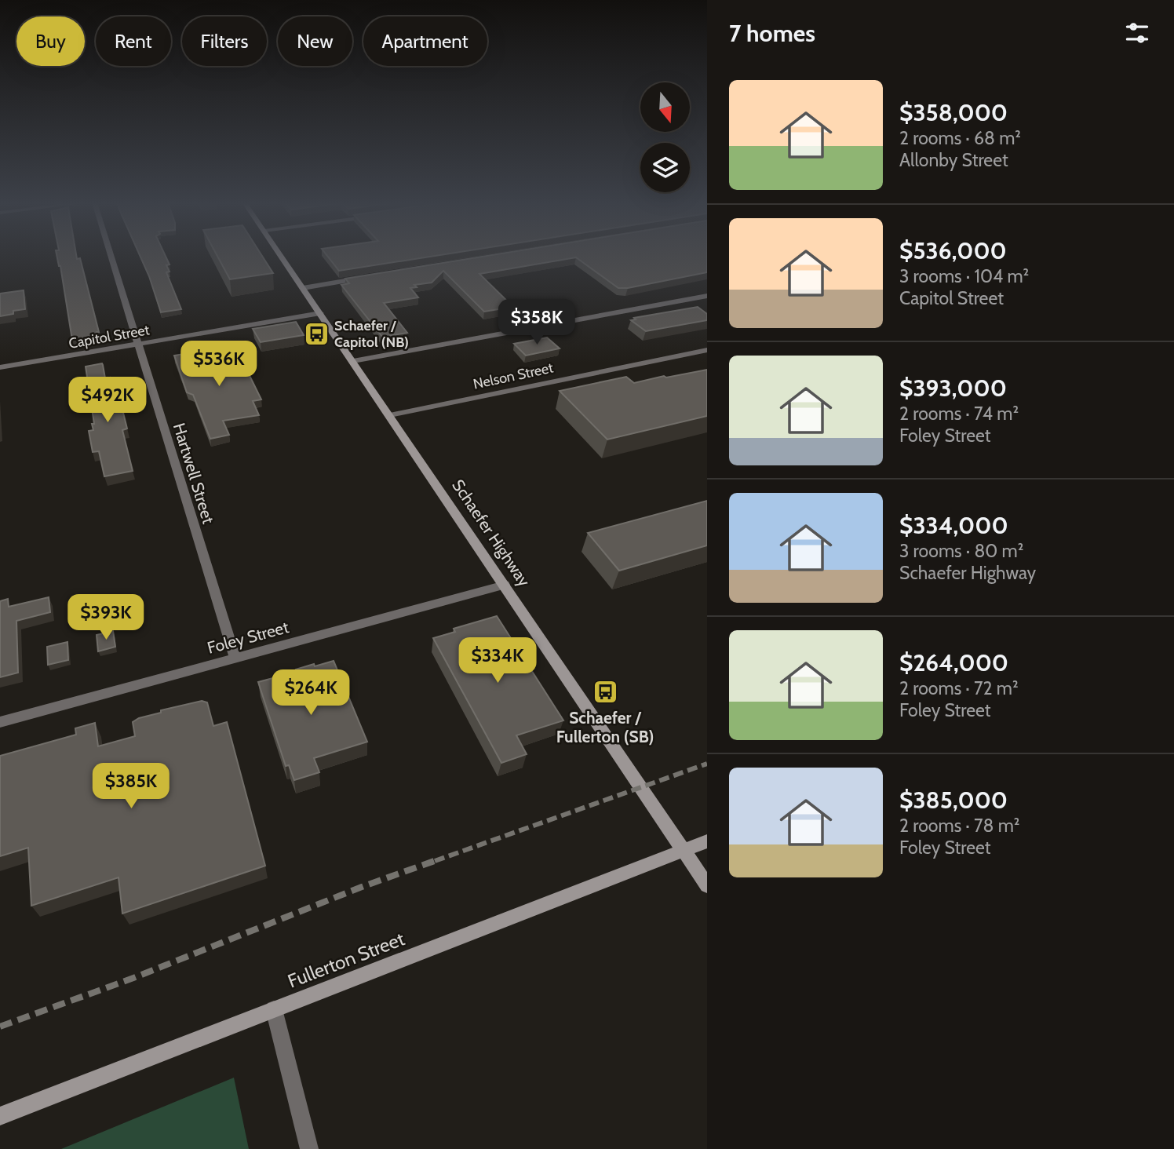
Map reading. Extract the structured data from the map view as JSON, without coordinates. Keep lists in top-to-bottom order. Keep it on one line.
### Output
{"streets":{"street":["Capitol Street","Nelson Street","Hartwell Street","Schaefer Highway","Foley Street","Fullerton Street"]},"crossings":[["Capitol Street","Hartwell Street"],["Capitol Street","Schaefer Highway"],["Nelson Street","Schaefer Highway"],["Hartwell Street","Foley Street"],["Schaefer Highway","Foley Street"],["Schaefer Highway","Fullerton Street"]],"places":{"bus stop":["Schaefer / Capitol (NB)","Schaefer / Fullerton (SB)"]},"north":"bottom","page":{"heading":"7 homes","chip":["Buy","Rent","Filters","New","Apartment"],"list":[{"name":"$358,000","note":"2 rooms · 68 m² · Allonby Street"},{"name":"$536,000","note":"3 rooms · 104 m² · Capitol Street"},{"name":"$393,000","note":"2 rooms · 74 m² · Foley Street"},{"name":"$334,000","note":"3 rooms · 80 m² · Schaefer Highway"},{"name":"$264,000","note":"2 rooms · 72 m² · Foley Street"},{"name":"$385,000","note":"2 rooms · 78 m² · Foley Street"}],"price":["$358K","$536K","$492K","$393K","$334K","$264K","$385K"]}}
